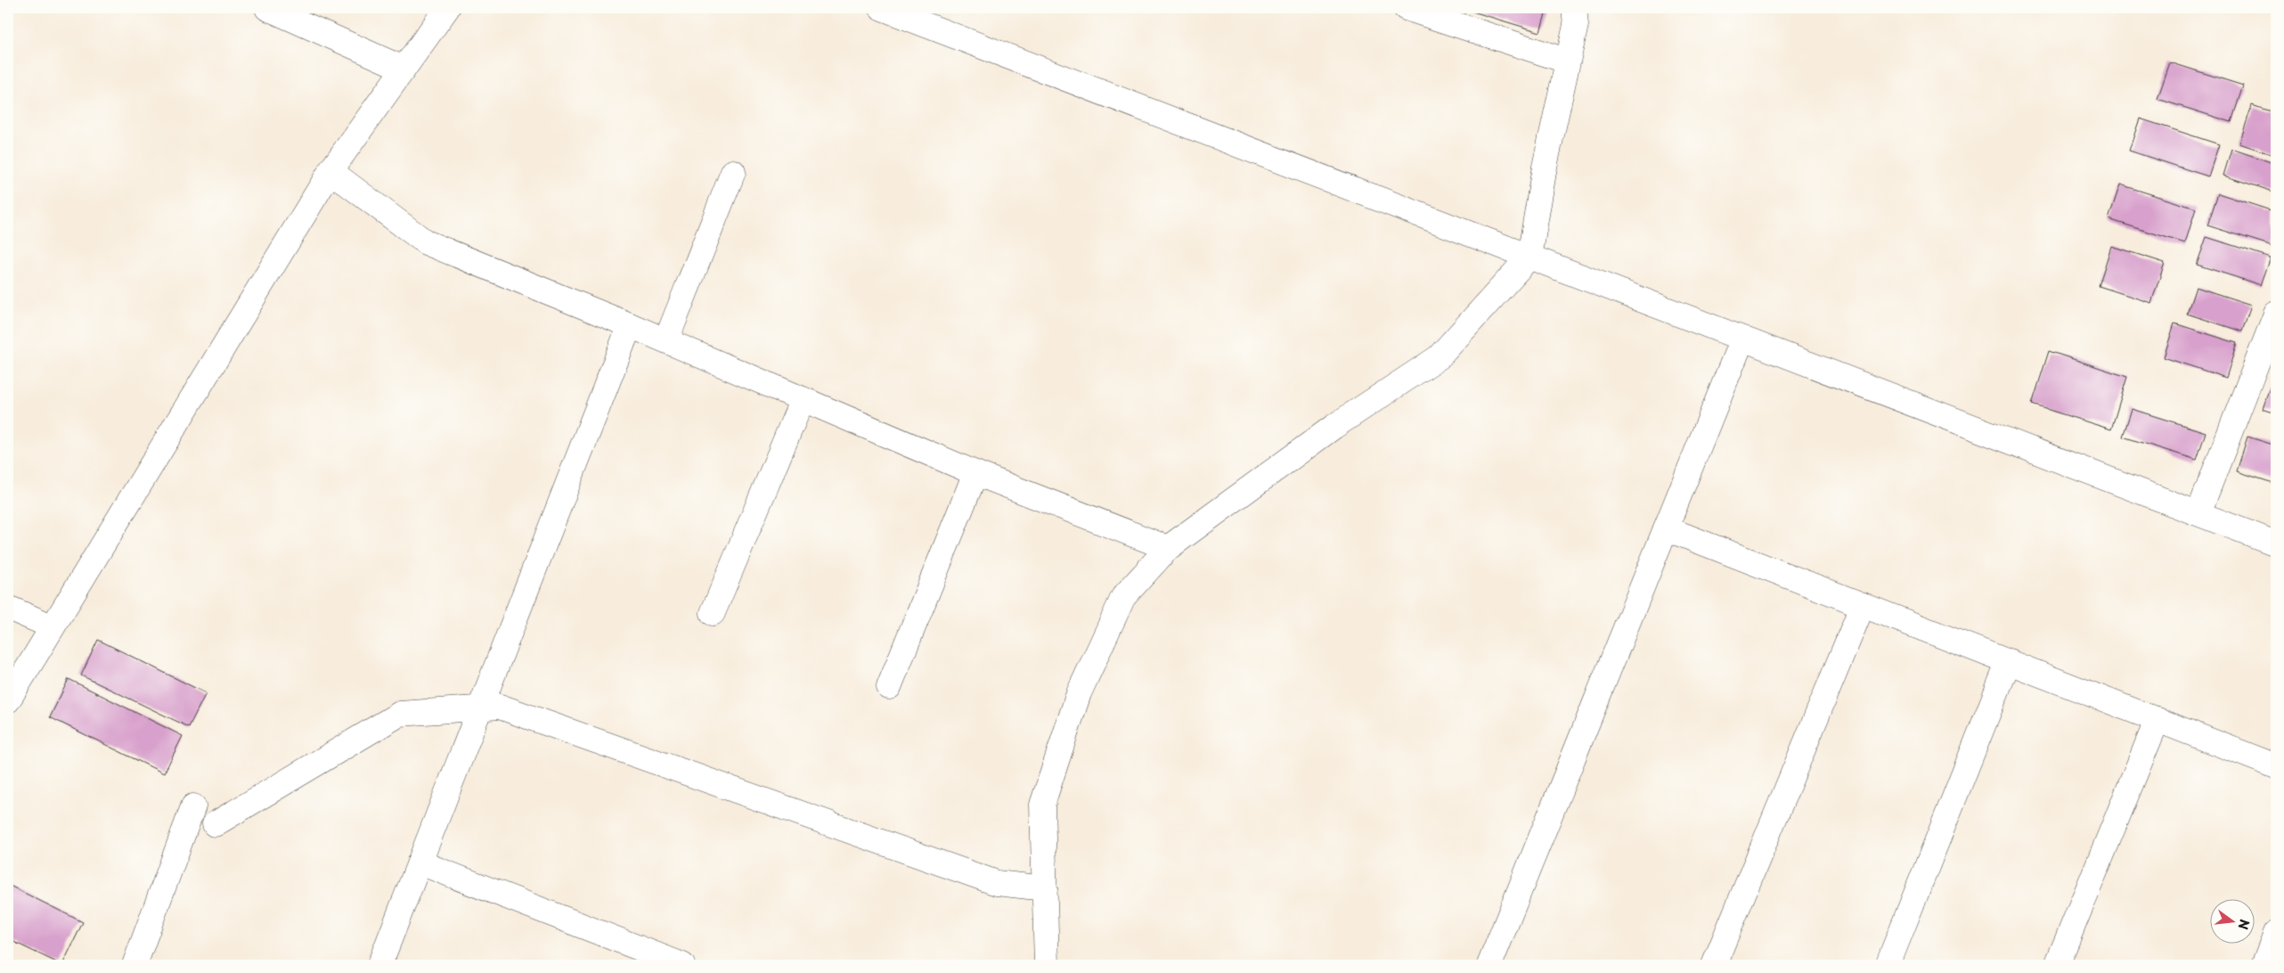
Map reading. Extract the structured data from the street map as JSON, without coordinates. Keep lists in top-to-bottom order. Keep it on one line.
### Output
{"north":"right"}
